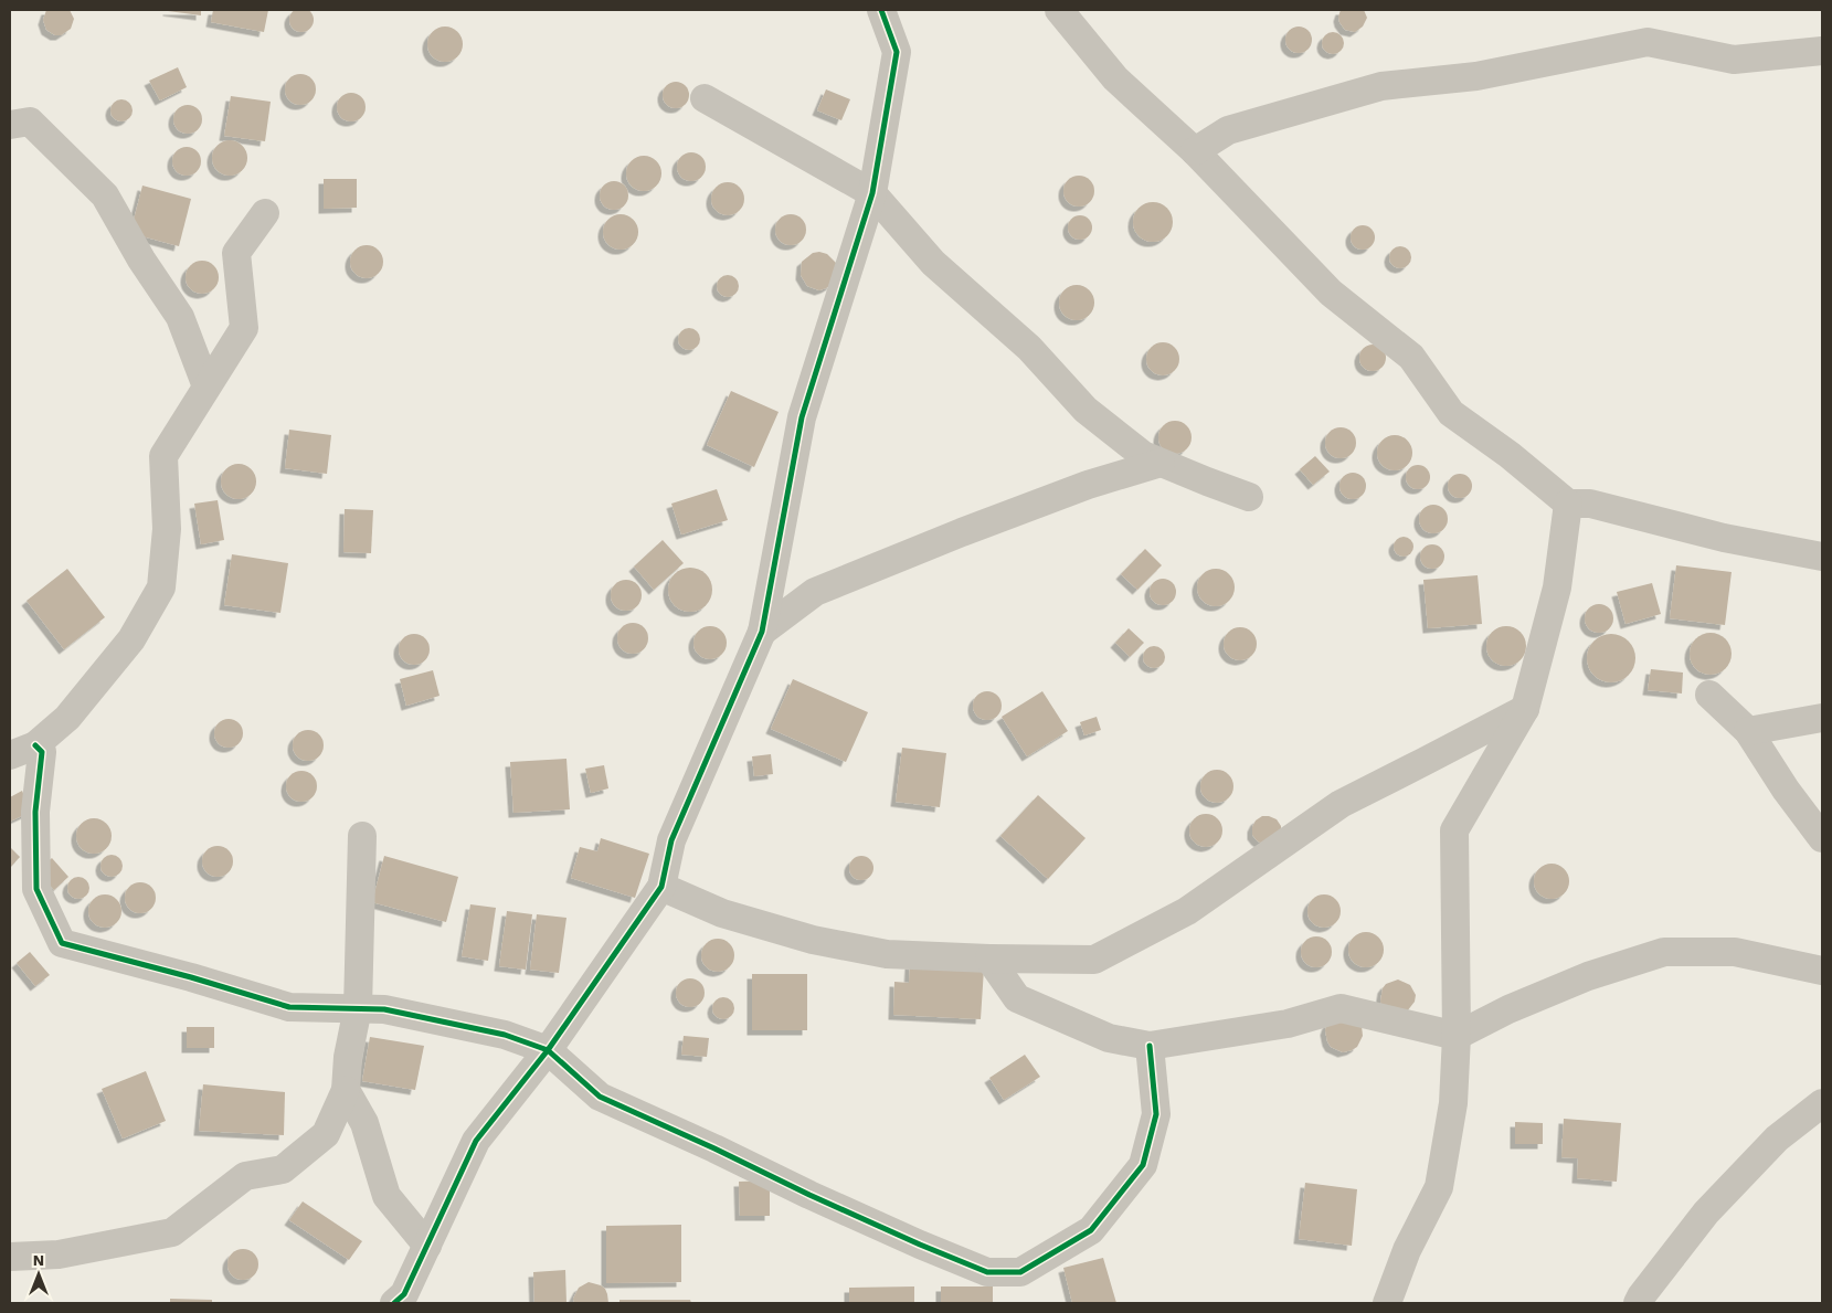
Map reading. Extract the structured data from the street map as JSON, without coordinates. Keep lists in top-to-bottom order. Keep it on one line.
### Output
{"north":"top"}
